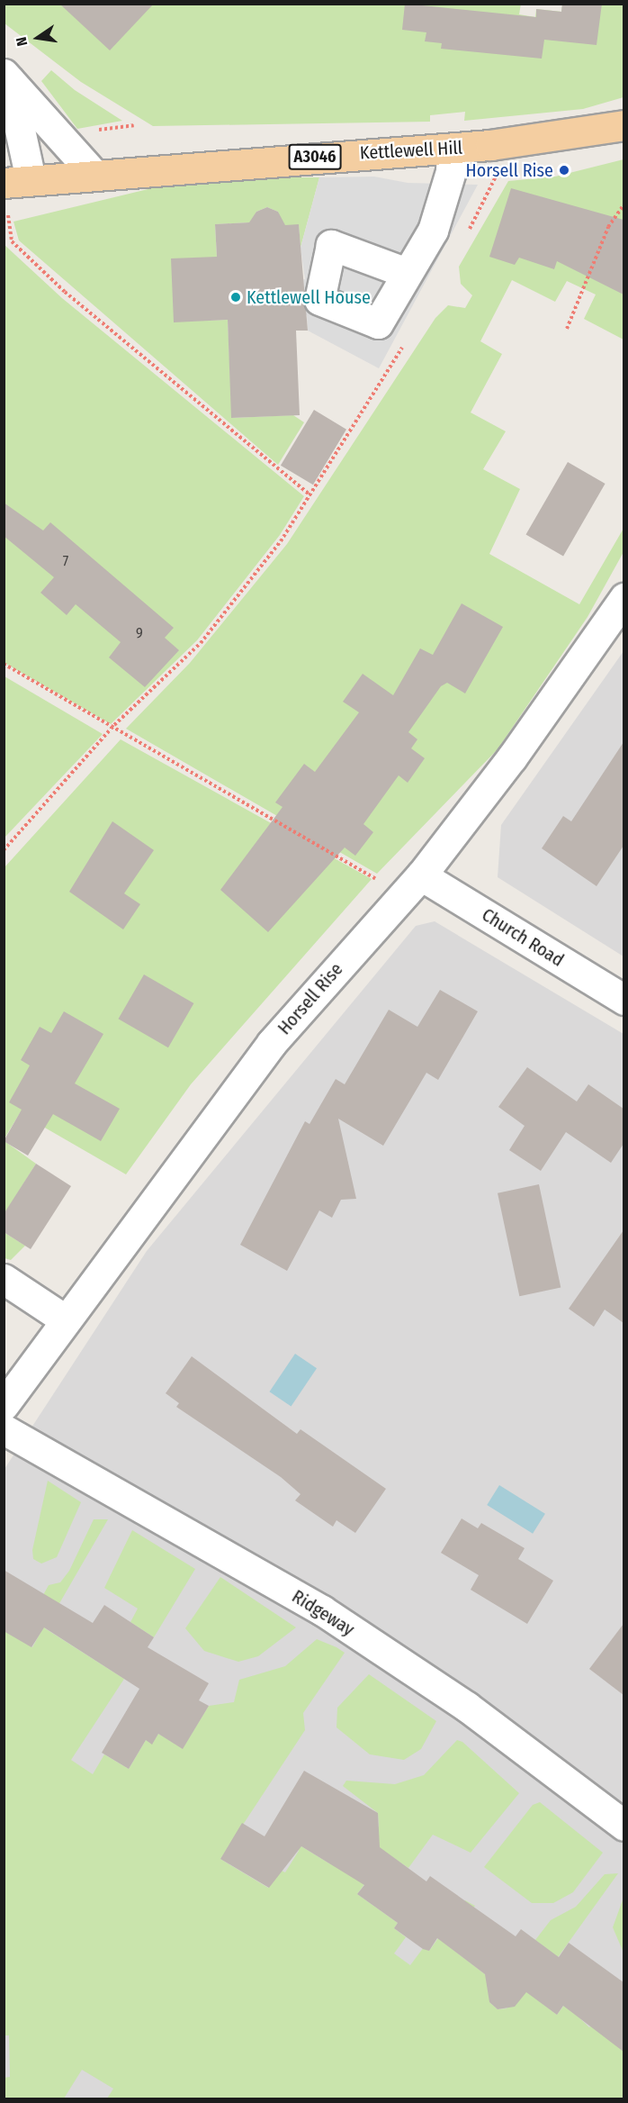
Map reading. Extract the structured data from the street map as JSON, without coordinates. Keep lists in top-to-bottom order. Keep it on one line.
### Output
{"streets":{"main road":["Kettlewell Hill","A3046"],"street":["Church Road","Horsell Rise","Ridgeway"]},"crossings":[["Church Road","Horsell Rise"]],"places":["Horsell Rise","Kettlewell House"],"house_numbers":["7","9"],"north":"left"}
